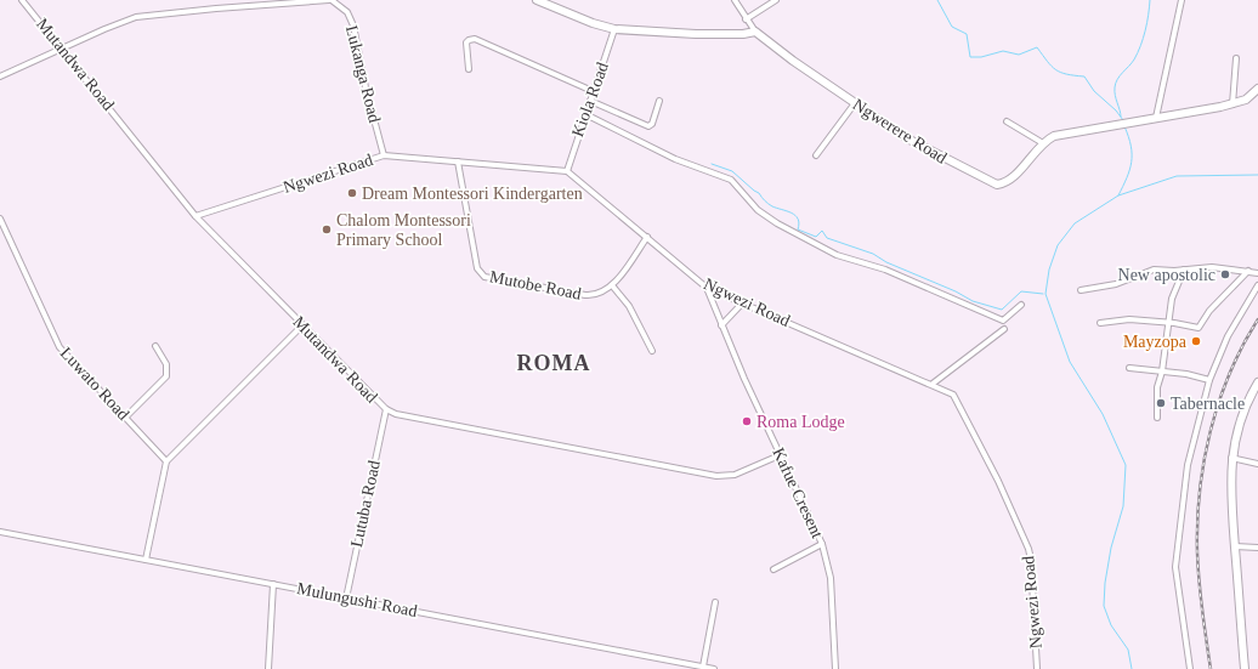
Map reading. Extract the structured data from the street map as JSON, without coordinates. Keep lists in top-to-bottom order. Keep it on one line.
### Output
{"streets":{"street":["Mutandwa Road","Lukanga Road","Kiola Road","Ngwerere Road","Ngwezi Road","Mutobe Road","Luwato Road","Kafue Cresent","Lutuba Road","Mulungushi Road"]},"crossings":[["Mutandwa Road","Lukanga Road"],["Mutandwa Road","Ngwezi Road"],["Mutandwa Road","Kafue Cresent"],["Mutandwa Road","Lutuba Road"],["Lukanga Road","Ngwezi Road"],["Kiola Road","Ngwezi Road"],["Ngwezi Road","Mutobe Road"],["Ngwezi Road","Kafue Cresent"],["Lutuba Road","Mulungushi Road"]],"districts":["ROMA"],"places":["Dream Montessori Kindergarten","Chalom Montessori Primary School","New apostolic","Mayzopa","Tabernacle","Roma Lodge"]}
